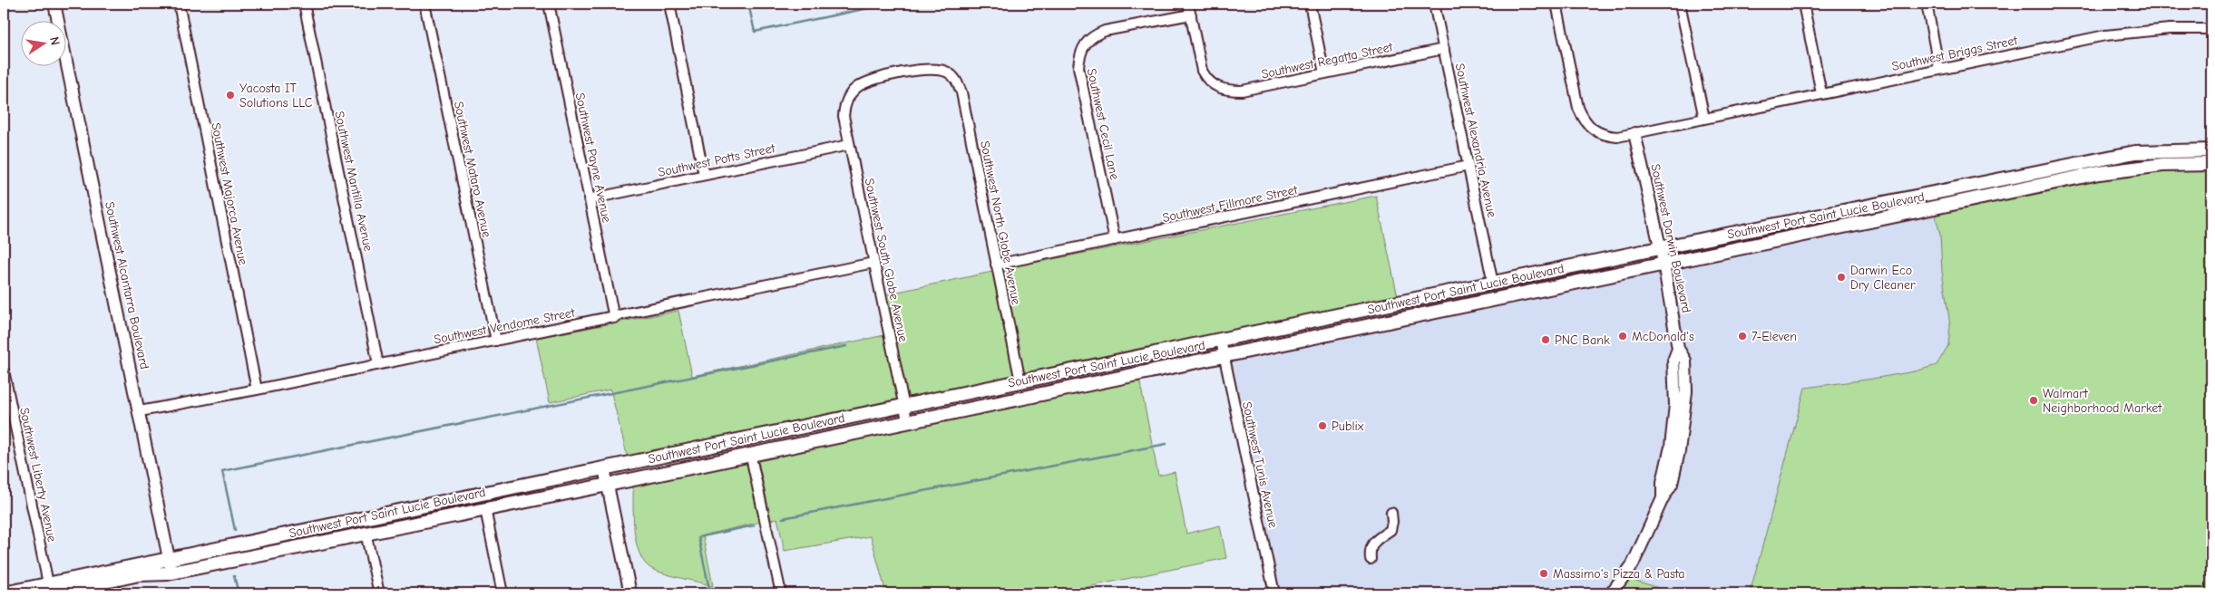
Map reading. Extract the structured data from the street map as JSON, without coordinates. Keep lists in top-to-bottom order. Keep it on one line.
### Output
{"streets":{"main road":["Southwest Port Saint Lucie Boulevard"],"street":["Southwest Briggs Street","Southwest Regatta Street","Southwest Cecil Lane","Southwest Alexandria Avenue","Southwest Payne Avenue","Southwest Potts Street","Southwest Mataro Avenue","Southwest Mantilla Avenue","Southwest Majorca Avenue","Southwest Fillmore Street","Southwest North Globe Avenue","Southwest Darwin Boulevard","Southwest South Globe Avenue","Southwest Alcantarra Boulevard","Southwest Vendome Street","Southwest Tunis Avenue","Southwest Liberty Avenue"]},"crossings":[["Southwest Briggs Street","Southwest Darwin Boulevard"],["Southwest Regatta Street","Southwest Cecil Lane"],["Southwest Regatta Street","Southwest Alexandria Avenue"],["Southwest Cecil Lane","Southwest Fillmore Street"],["Southwest Alexandria Avenue","Southwest Fillmore Street"],["Southwest Alexandria Avenue","Southwest Port Saint Lucie Boulevard"],["Southwest Payne Avenue","Southwest Potts Street"],["Southwest Payne Avenue","Southwest Vendome Street"],["Southwest Potts Street","Southwest South Globe Avenue"],["Southwest Mataro Avenue","Southwest Vendome Street"],["Southwest Mantilla Avenue","Southwest Vendome Street"],["Southwest Majorca Avenue","Southwest Vendome Street"],["Southwest Fillmore Street","Southwest North Globe Avenue"],["Southwest Port Saint Lucie Boulevard","Southwest North Globe Avenue"],["Southwest Port Saint Lucie Boulevard","Southwest Darwin Boulevard"],["Southwest Port Saint Lucie Boulevard","Southwest South Globe Avenue"],["Southwest Port Saint Lucie Boulevard","Southwest Alcantarra Boulevard"],["Southwest Port Saint Lucie Boulevard","Southwest Tunis Avenue"],["Southwest Port Saint Lucie Boulevard","Southwest Liberty Avenue"],["Southwest North Globe Avenue","Southwest South Globe Avenue"],["Southwest South Globe Avenue","Southwest Vendome Street"],["Southwest Alcantarra Boulevard","Southwest Vendome Street"]],"places":["Yacosta IT Solutions LLC","Darwin Eco Dry Cleaner","McDonald's","7-Eleven","PNC Bank","Walmart Neighborhood Market","Publix","Massimo's Pizza & Pasta"],"north":"right"}
